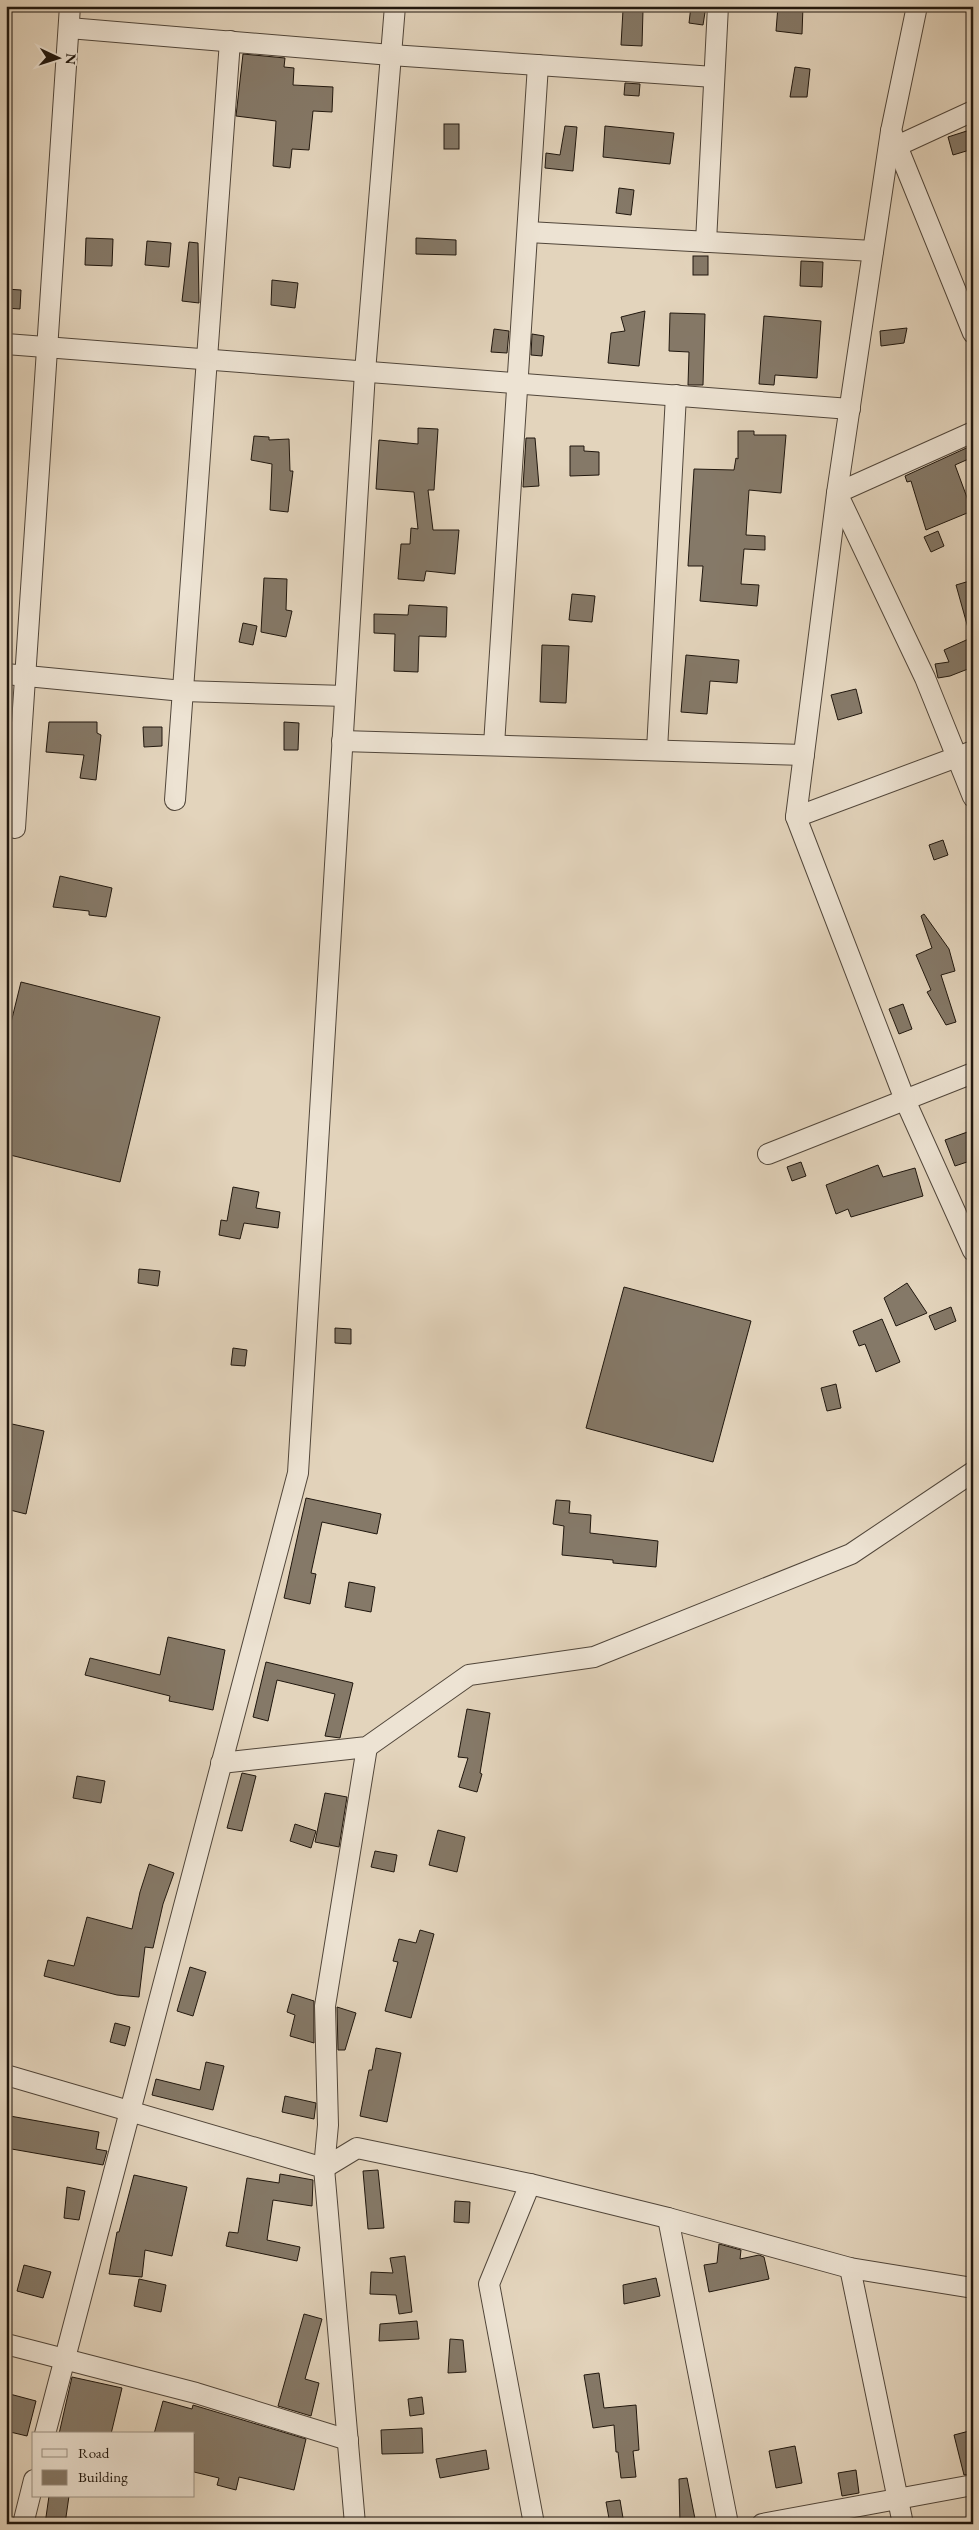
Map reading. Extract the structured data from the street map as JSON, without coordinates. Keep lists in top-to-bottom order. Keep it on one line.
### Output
{"legend":["Road","Building"],"north":"right"}
